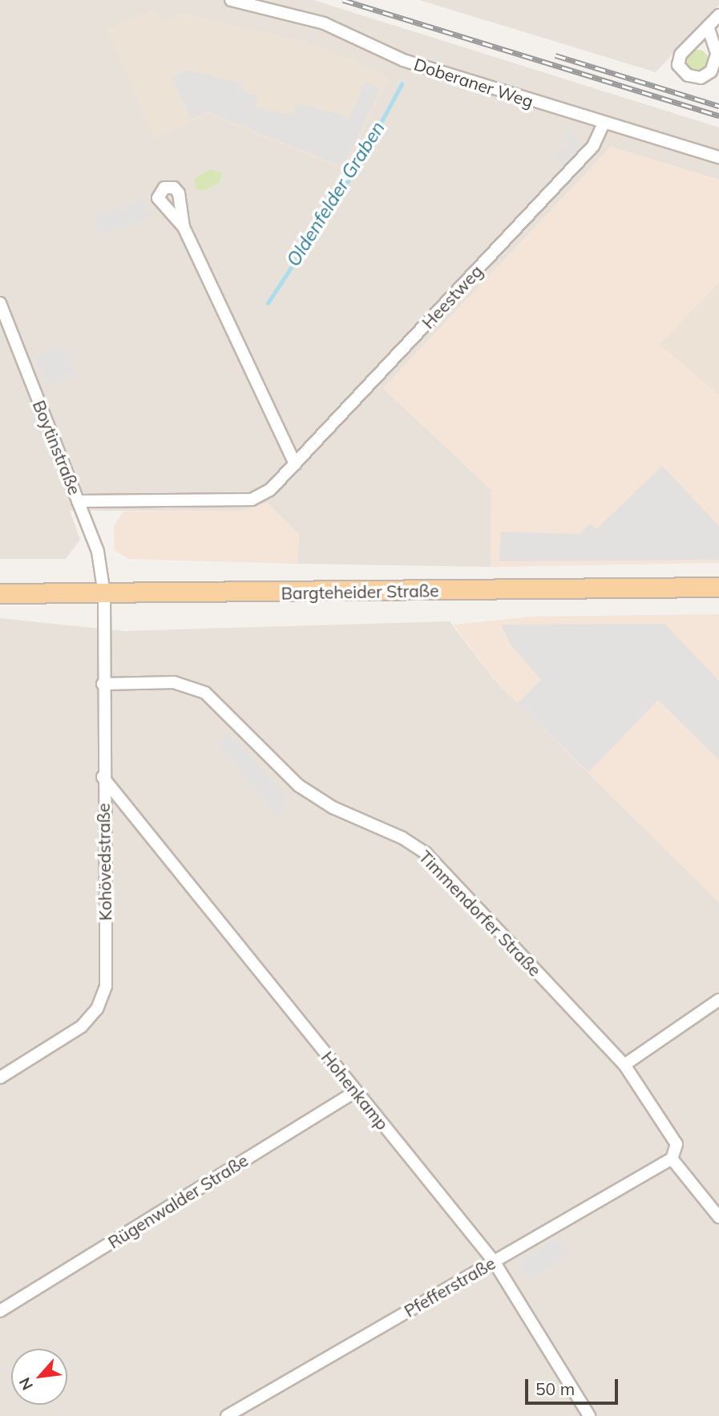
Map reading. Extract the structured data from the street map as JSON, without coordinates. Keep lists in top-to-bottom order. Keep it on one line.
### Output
{"streets":{"main road":["Bargteheider Straße"],"street":["Doberaner Weg","Heestweg","Boytinstraße","Kohövedstraße","Timmendorfer Straße","Hohenkamp","Rügenwalder Straße","Pfefferstraße"]},"crossings":[["Doberaner Weg","Heestweg"],["Heestweg","Boytinstraße"],["Boytinstraße","Bargteheider Straße"],["Boytinstraße","Kohövedstraße"],["Bargteheider Straße","Kohövedstraße"],["Kohövedstraße","Timmendorfer Straße"],["Kohövedstraße","Hohenkamp"],["Timmendorfer Straße","Pfefferstraße"],["Hohenkamp","Rügenwalder Straße"],["Hohenkamp","Pfefferstraße"]],"water":["Oldenfelder Graben"],"scale_bar":"50 m","north":"bottom left"}
